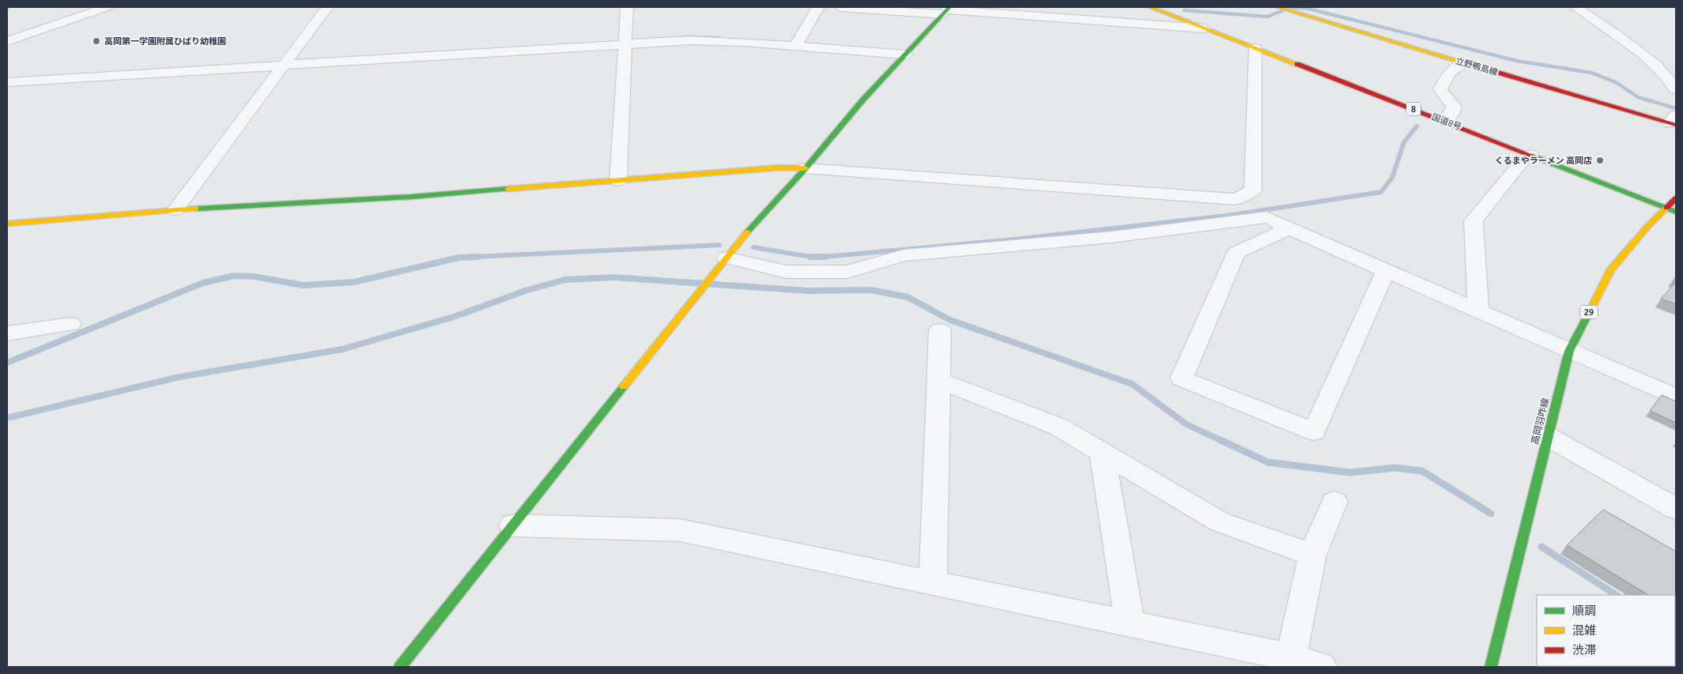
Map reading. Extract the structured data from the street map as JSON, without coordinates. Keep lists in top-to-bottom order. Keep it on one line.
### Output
{"streets":{"main road":["立野鴨島線","8","国道8号","29","高岡羽咋線"]},"crossings":[["国道8号","高岡羽咋線"]],"places":["高岡第一学園附属ひばり幼稚園","くるまやラーメン 高岡店"],"legend":["順調","混雑","渋滞"]}
